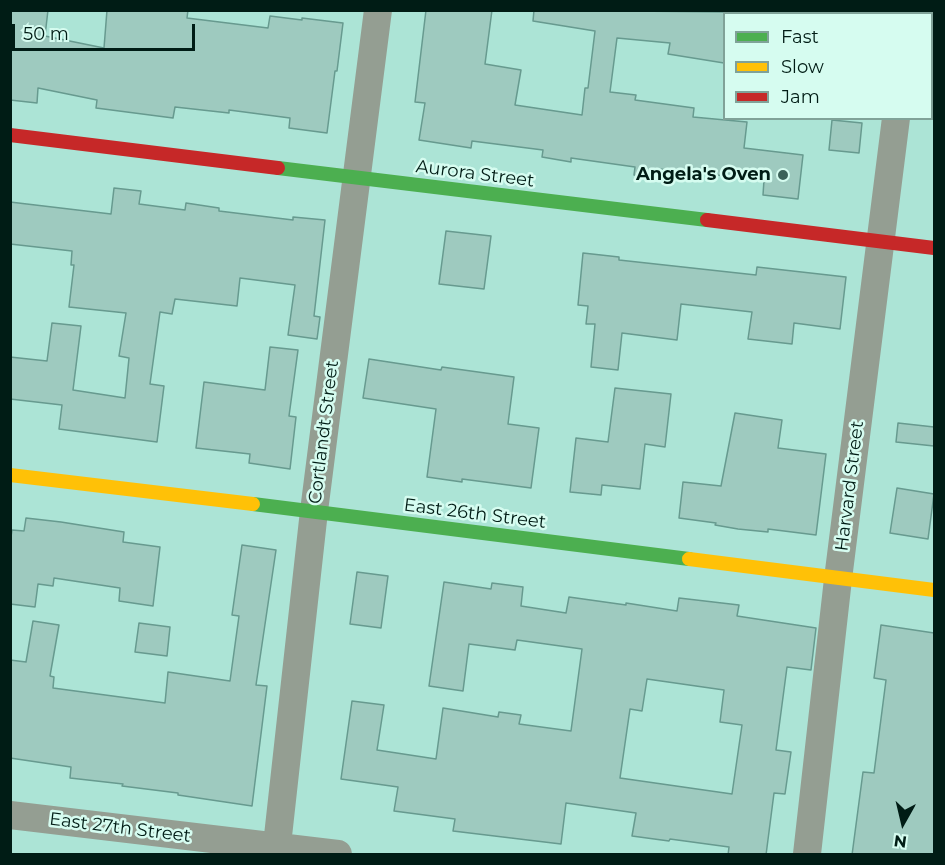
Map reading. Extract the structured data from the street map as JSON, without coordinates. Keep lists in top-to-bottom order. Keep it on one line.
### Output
{"streets":{"street":["Aurora Street","Cortlandt Street","Harvard Street","East 26th Street","East 27th Street"]},"crossings":[["Aurora Street","Cortlandt Street"],["Aurora Street","Harvard Street"],["Cortlandt Street","East 26th Street"],["Cortlandt Street","East 27th Street"],["Harvard Street","East 26th Street"]],"places":["Angela's Oven"],"legend":["Fast","Slow","Jam"],"scale_bar":"50 m","north":"bottom"}
